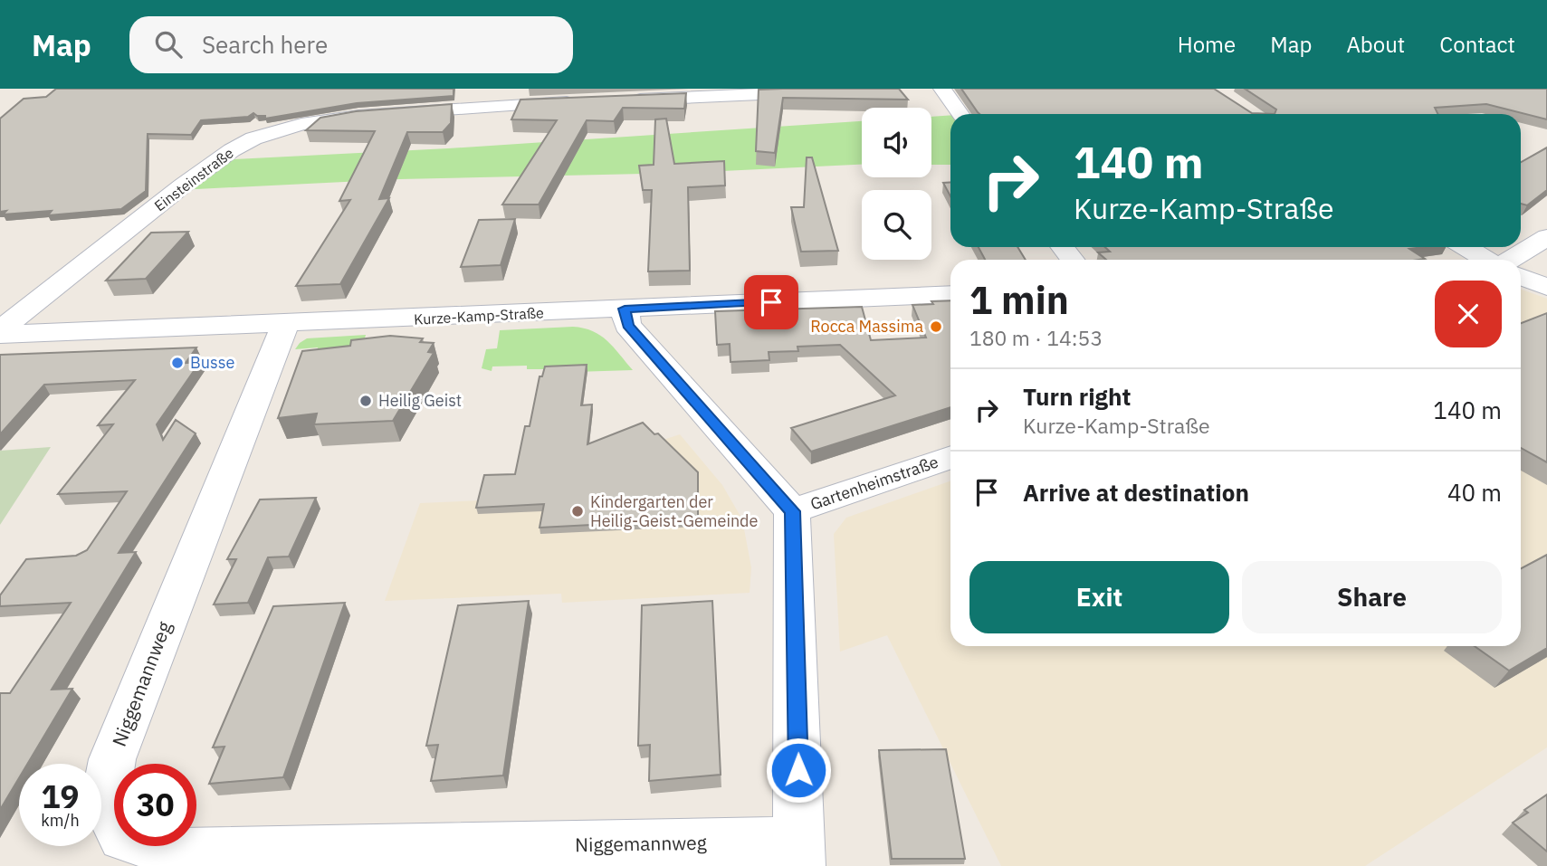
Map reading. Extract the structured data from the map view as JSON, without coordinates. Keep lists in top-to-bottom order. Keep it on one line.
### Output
{"streets":{"street":["Einsteinstraße","Kurze-Kamp-Straße","Gartenheimstraße","Niggemannweg"]},"crossings":[["Kurze-Kamp-Straße","Niggemannweg"]],"places":["Rocca Massima","Busse","Heilig Geist","Kindergarten der Heilig-Geist-Gemeinde"],"page":{"header":"Map","search":"Search here","nav":["Home","Map","About","Contact"],"turn":["140 m","Kurze-Kamp-Straße"],"heading":["1 min","180 m · 14:53"],"list":[{"name":"Turn right","note":"Kurze-Kamp-Straße","value":"140 m"},{"name":"Arrive at destination","value":"40 m"}],"buttons":["Exit","Share"],"speed":"19 km/h","limit":"30"}}
